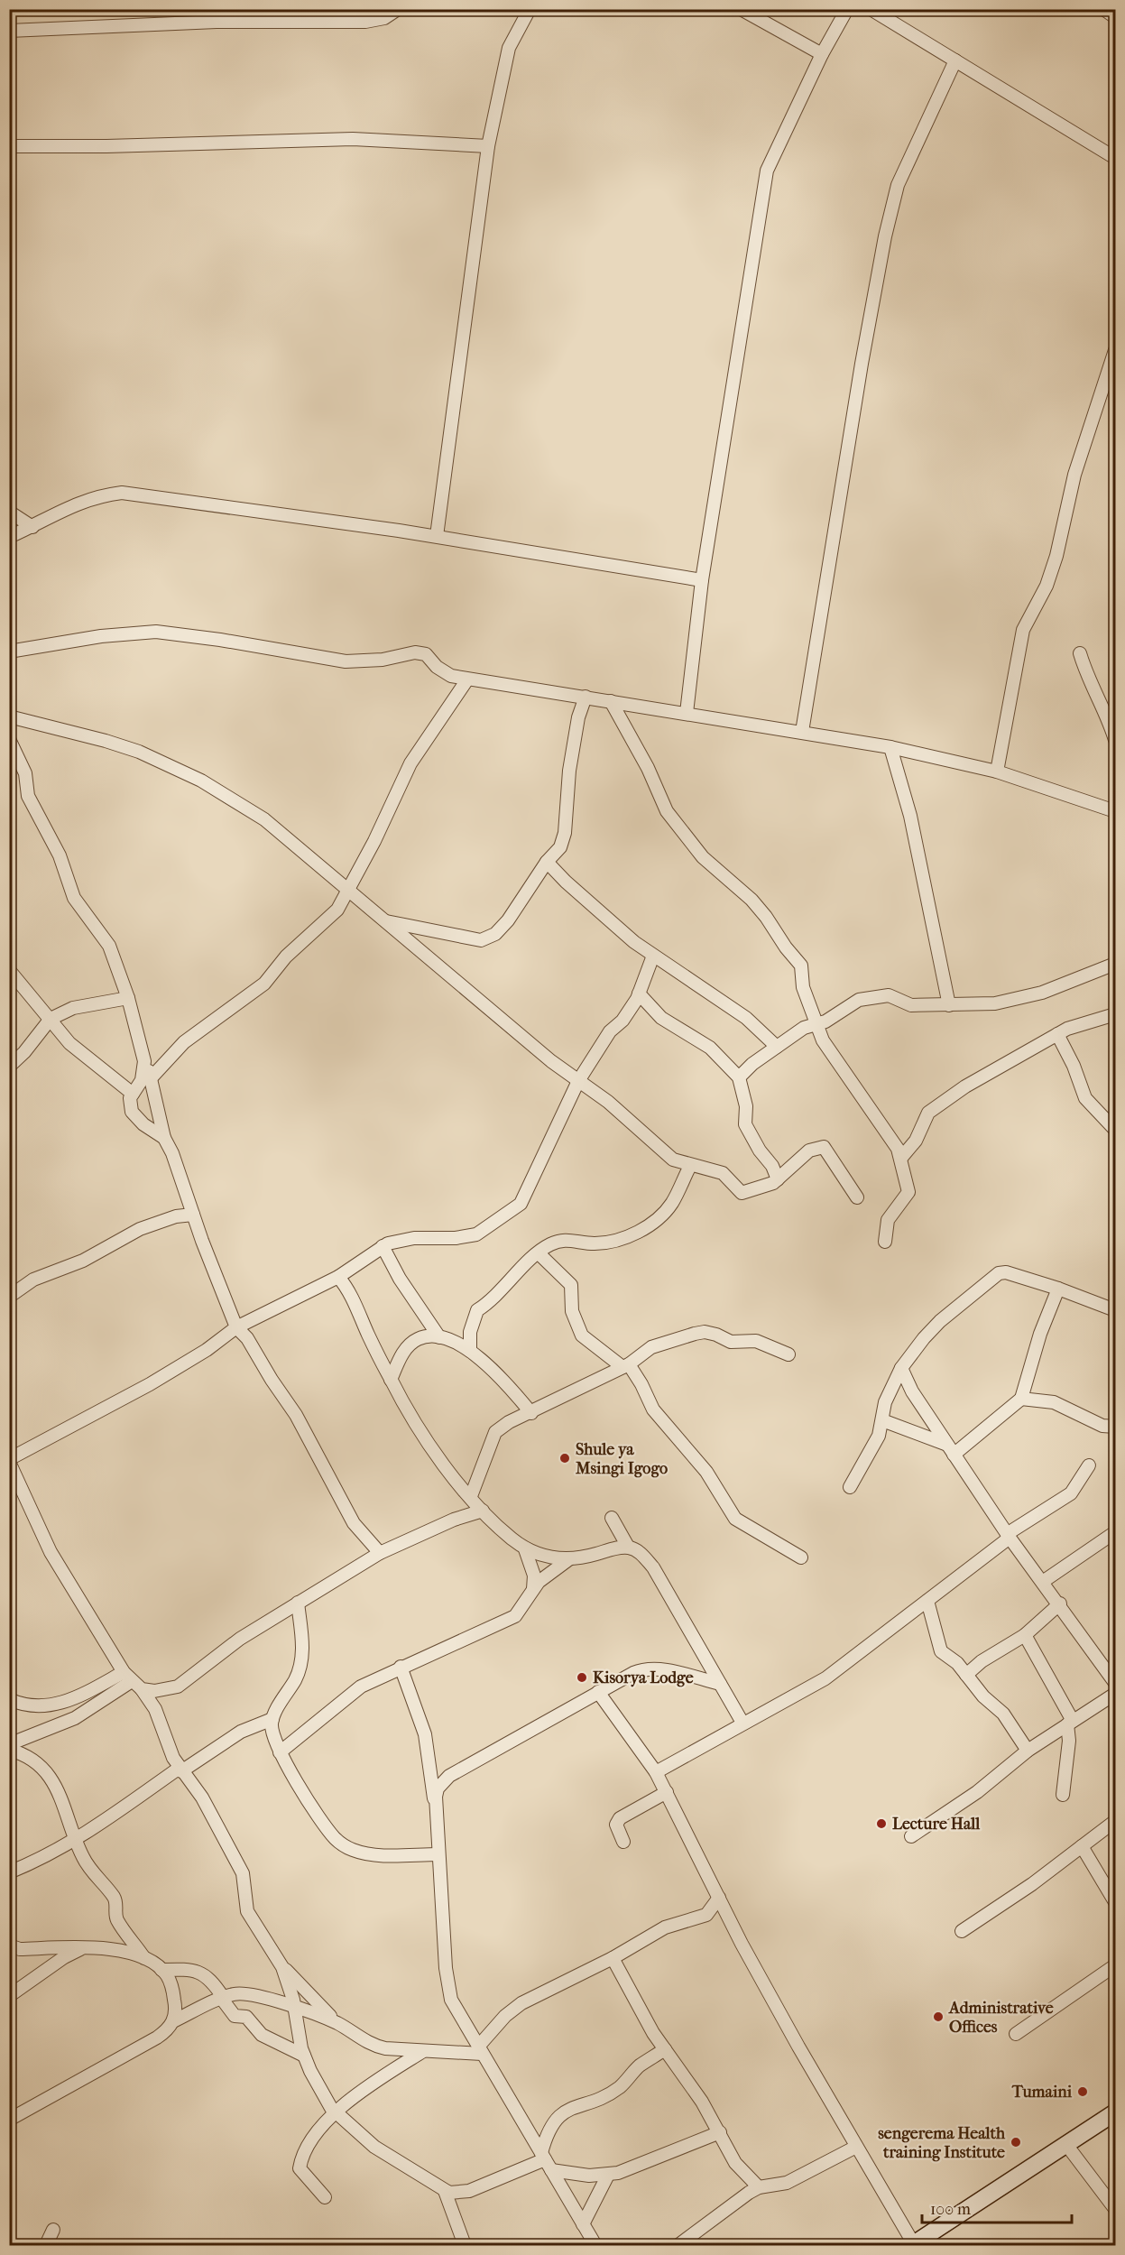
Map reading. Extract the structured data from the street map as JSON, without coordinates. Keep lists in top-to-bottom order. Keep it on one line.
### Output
{"places":["Shule ya Msingi Igogo","Kisorya Lodge","Lecture Hall","Administrative Offices","Tumaini","sengerema Health training Institute"],"scale_bar":"100 m"}
